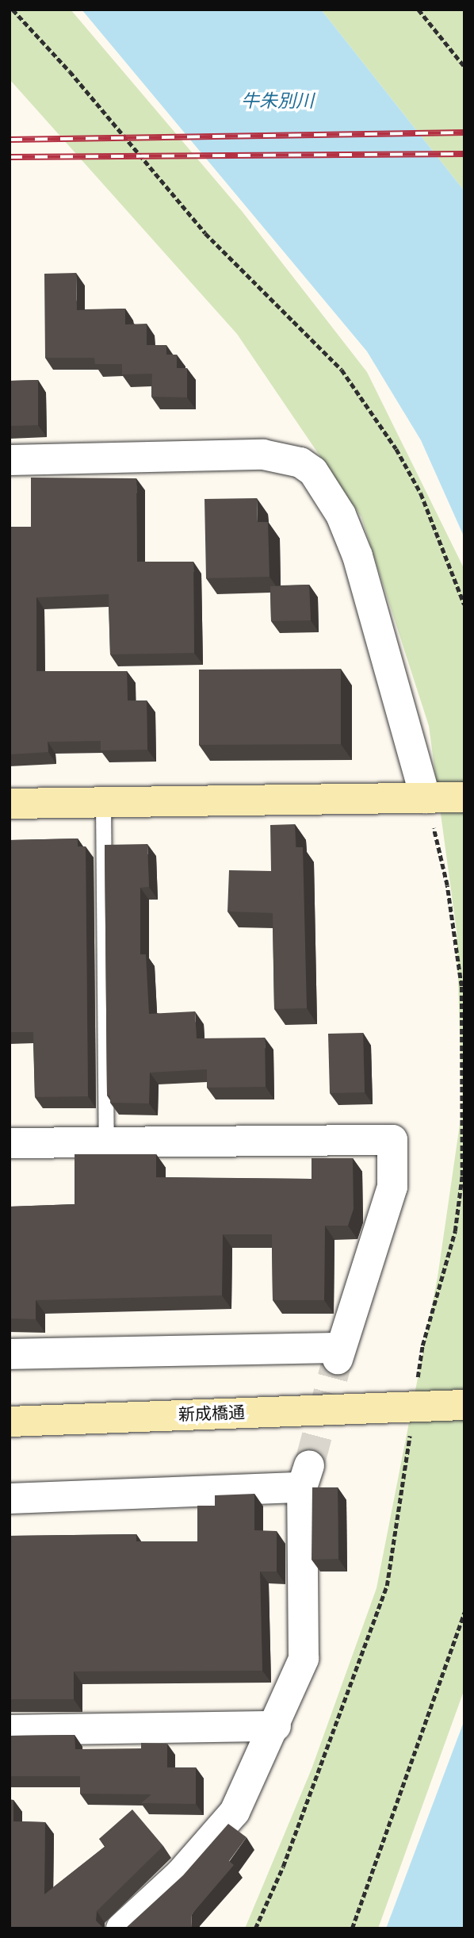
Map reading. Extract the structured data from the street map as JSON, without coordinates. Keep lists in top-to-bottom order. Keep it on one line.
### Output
{"streets":{"street":["新成橋通"]},"water":["牛朱別川"]}
